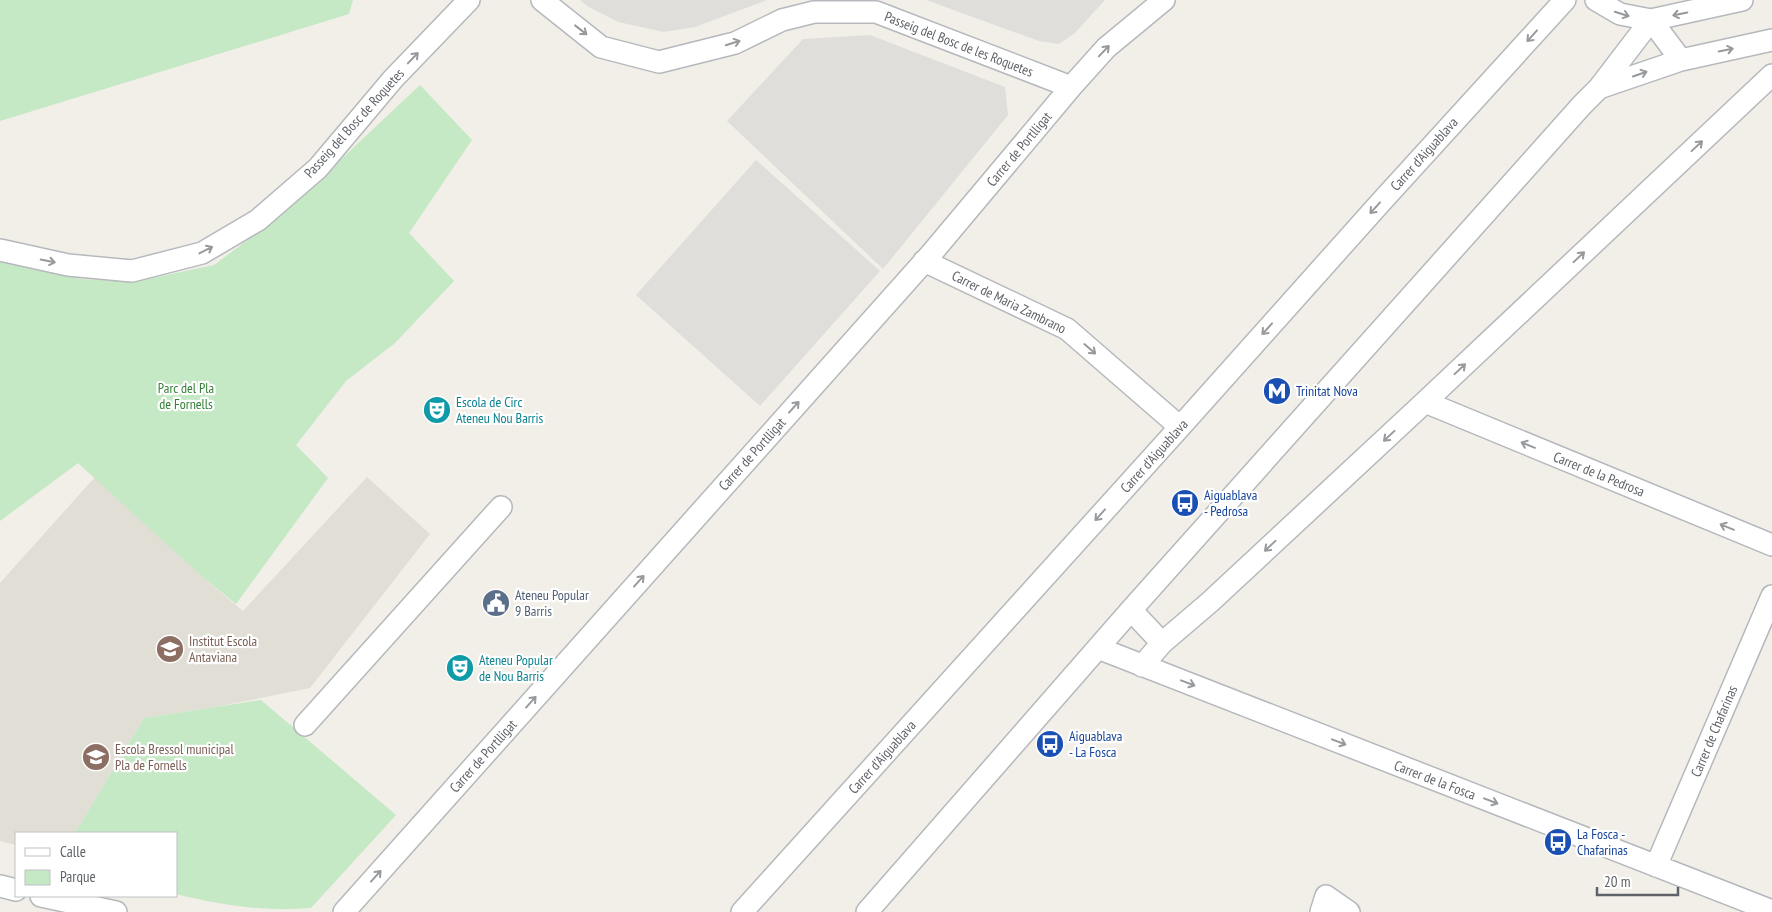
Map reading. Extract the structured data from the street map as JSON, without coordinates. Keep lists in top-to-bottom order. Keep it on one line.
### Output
{"streets":{"street":["Passeig del Bosc de les Roquetes","Passeig del Bosc de Roquetes","Carrer de Portlligat","Carrer d'Aiguablava","Carrer de Maria Zambrano","Carrer de la Pedrosa","Carrer de Chafarinas","Carrer de la Fosca"]},"crossings":[["Passeig del Bosc de les Roquetes","Carrer de Portlligat"],["Carrer de Portlligat","Carrer de Maria Zambrano"],["Carrer d'Aiguablava","Carrer de Maria Zambrano"],["Carrer de Chafarinas","Carrer de la Fosca"]],"one_way":["Passeig del Bosc de les Roquetes","Passeig del Bosc de Roquetes","Carrer de Portlligat","Carrer de Maria Zambrano","Carrer de la Pedrosa","Carrer de la Fosca"],"parks":["Parc del Pla de Fornells"],"places":{"metro station":["Trinitat Nova"],"theatre":["Escola de Circ Ateneu Nou Barris","Ateneu Popular de Nou Barris"],"bus stop":["Aiguablava - Pedrosa","Aiguablava - La Fosca","La Fosca - Chafarinas"],"public building":["Ateneu Popular 9 Barris"],"school or university":["Institut Escola Antaviana","Escola Bressol municipal Pla de Fornells"]},"legend":["Calle","Parque"],"scale_bar":"20 m"}
